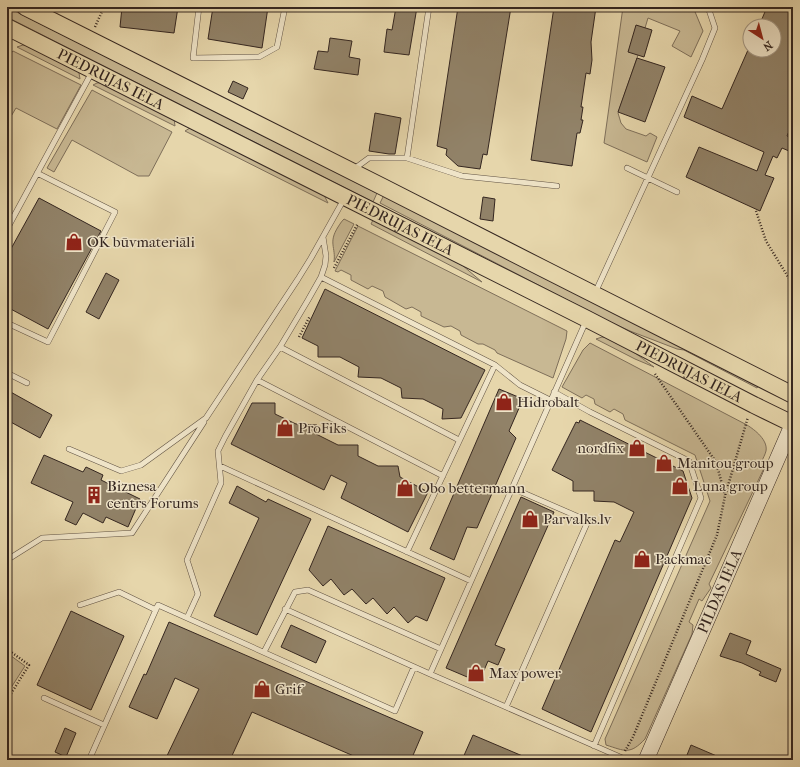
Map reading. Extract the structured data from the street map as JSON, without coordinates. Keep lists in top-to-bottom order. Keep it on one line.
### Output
{"streets":{"main road":["PIEDRUJAS IELA"],"street":["PILDAS IELA"]},"crossings":[["PIEDRUJAS IELA","PILDAS IELA"]],"places":{"shop":["OK būvmateriāli","Hidrobalt","ProFiks","nordfix","Manitou group","Luna group","Obo bettermann","Parvalks.lv","Packmac","Max power","Grif"],"building":["Biznesa centrs Forums"]},"north":"bottom right"}
